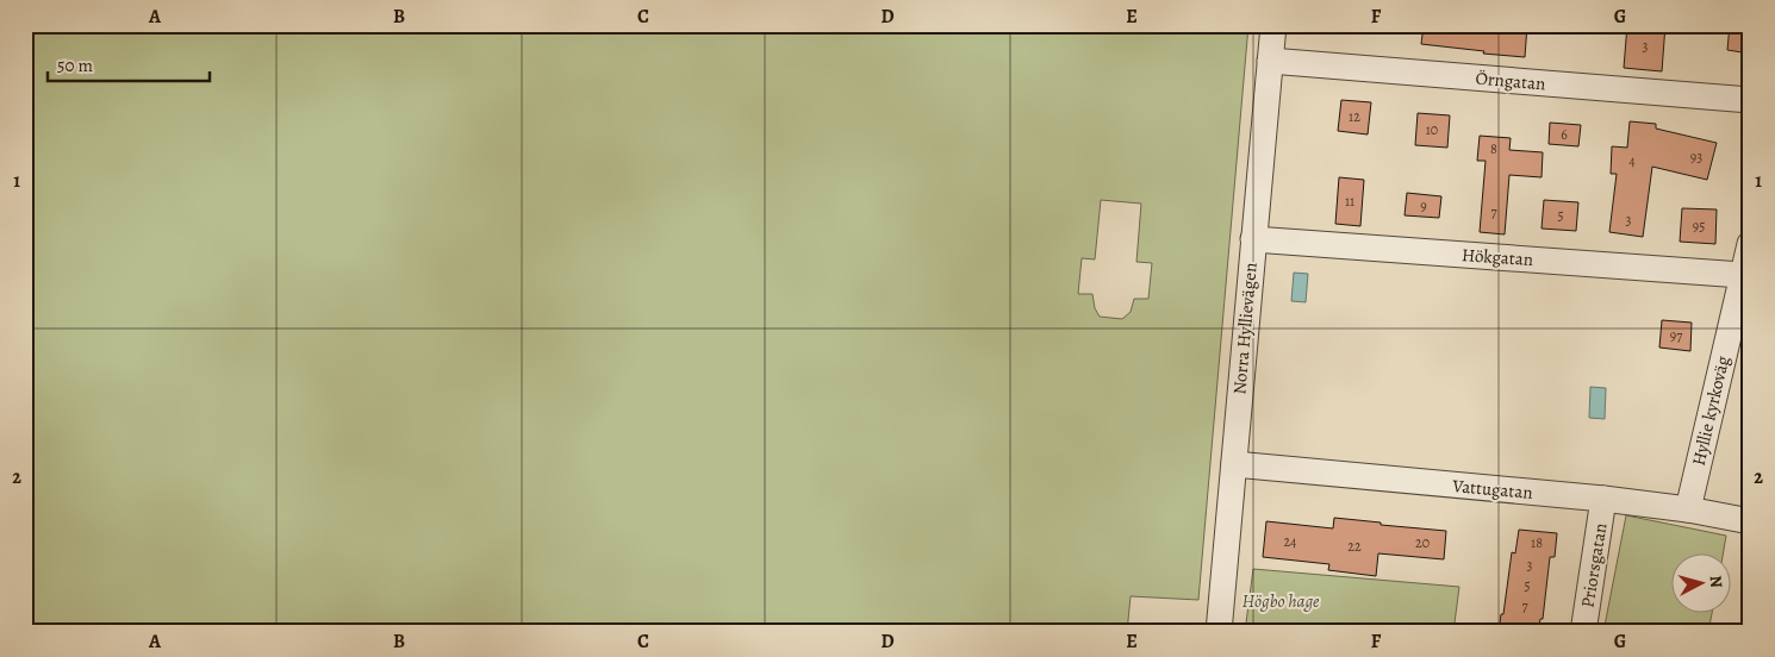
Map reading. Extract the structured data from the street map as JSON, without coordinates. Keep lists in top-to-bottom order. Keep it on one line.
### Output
{"streets":{"street":["Örngatan","Hökgatan","Norra Hyllievägen","Hyllie kyrkoväg","Vattugatan","Priorsgatan"]},"crossings":[["Örngatan","Norra Hyllievägen"],["Hökgatan","Norra Hyllievägen"],["Hökgatan","Hyllie kyrkoväg"],["Norra Hyllievägen","Vattugatan"],["Hyllie kyrkoväg","Vattugatan"],["Vattugatan","Priorsgatan"]],"parks":["Högbo hage"],"house_numbers":["3","12","10","6","8","93","4","11","9","7","5","3","95","97","24","20","18","22","3","5","7"],"scale_bar":"50 m","north":"right","grid":{"columns":["A","B","C","D","E","F","G"],"rows":["1","2"]}}
